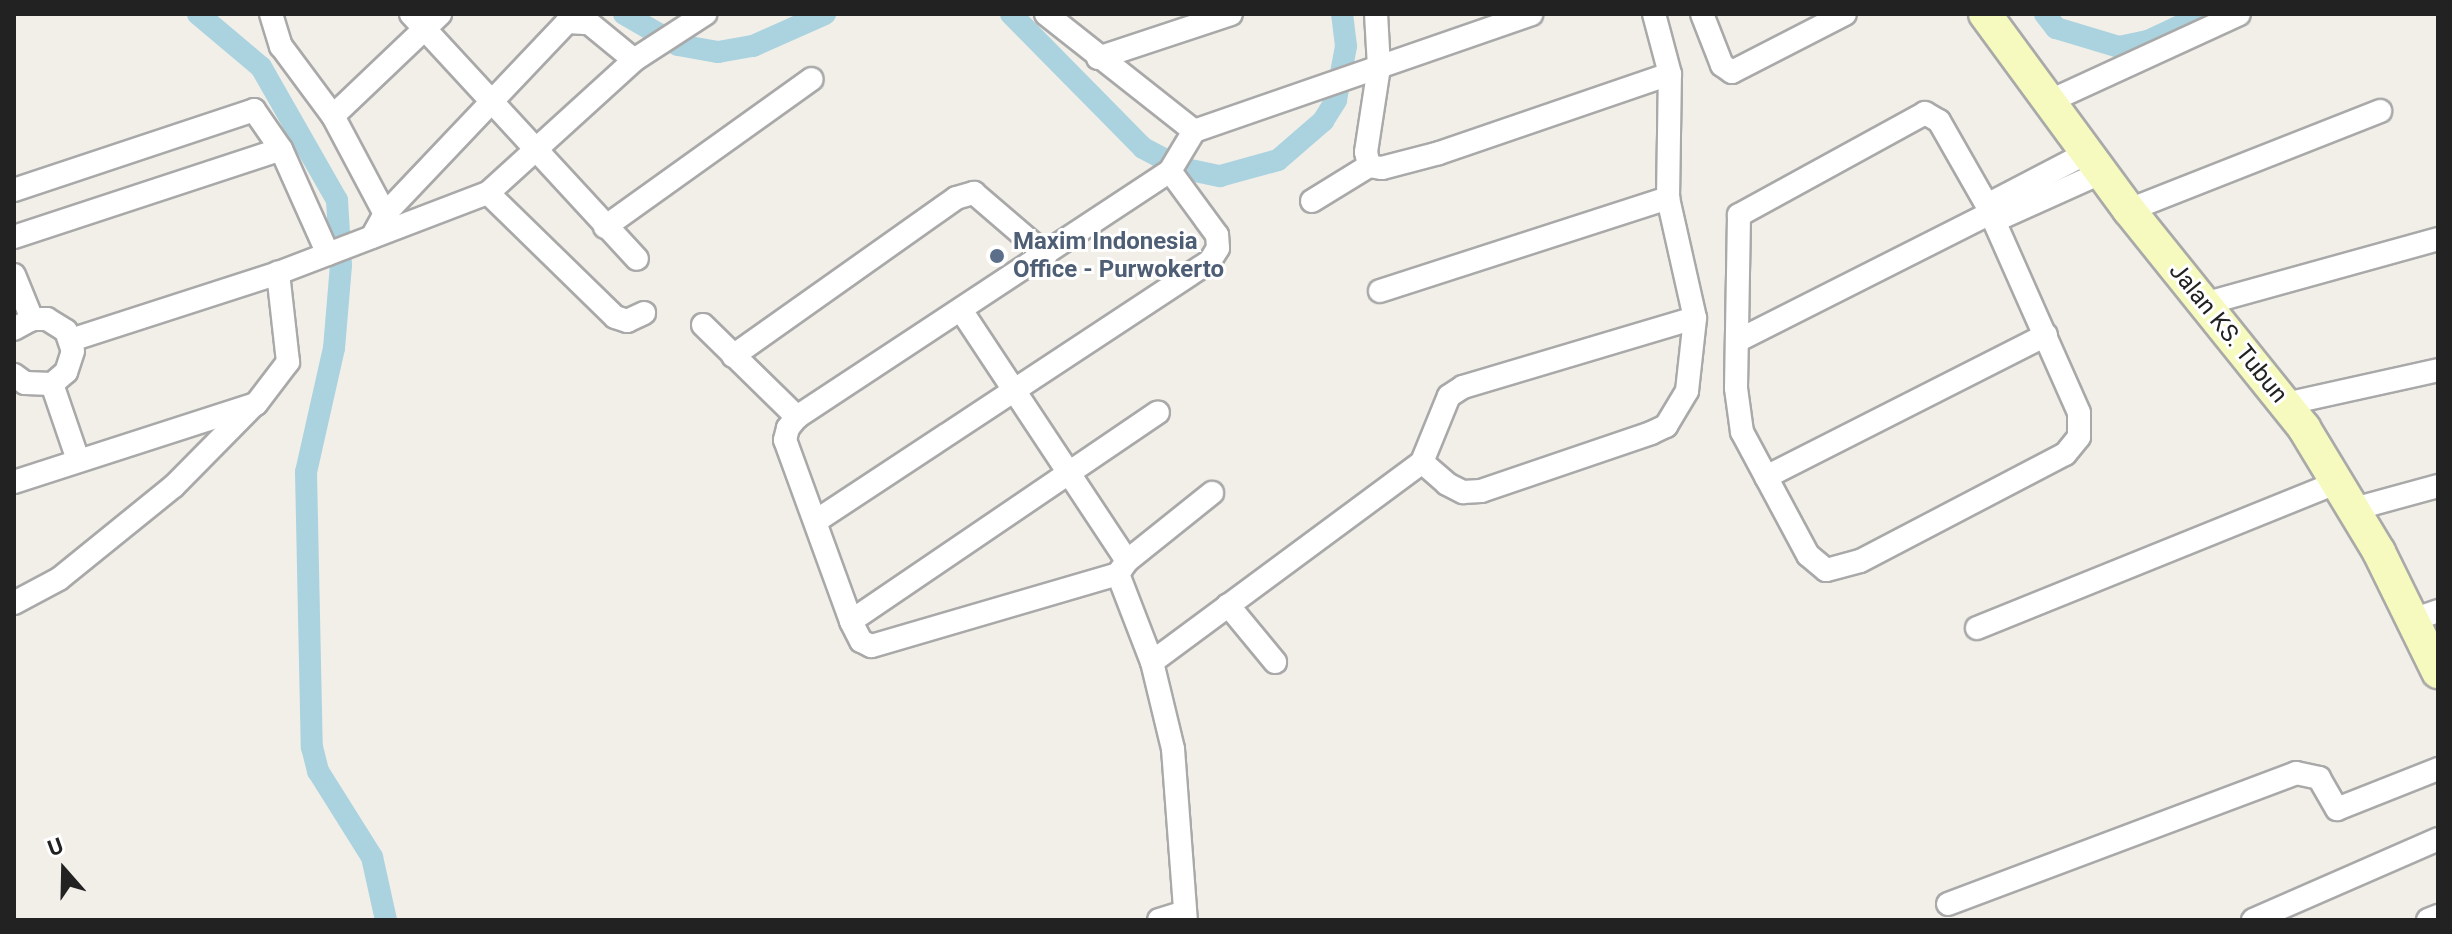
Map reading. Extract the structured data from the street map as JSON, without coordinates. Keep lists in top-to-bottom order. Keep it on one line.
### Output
{"streets":{"street":["Jalan KS. Tubun"]},"places":["Maxim Indonesia Office - Purwokerto"],"north":"top"}
